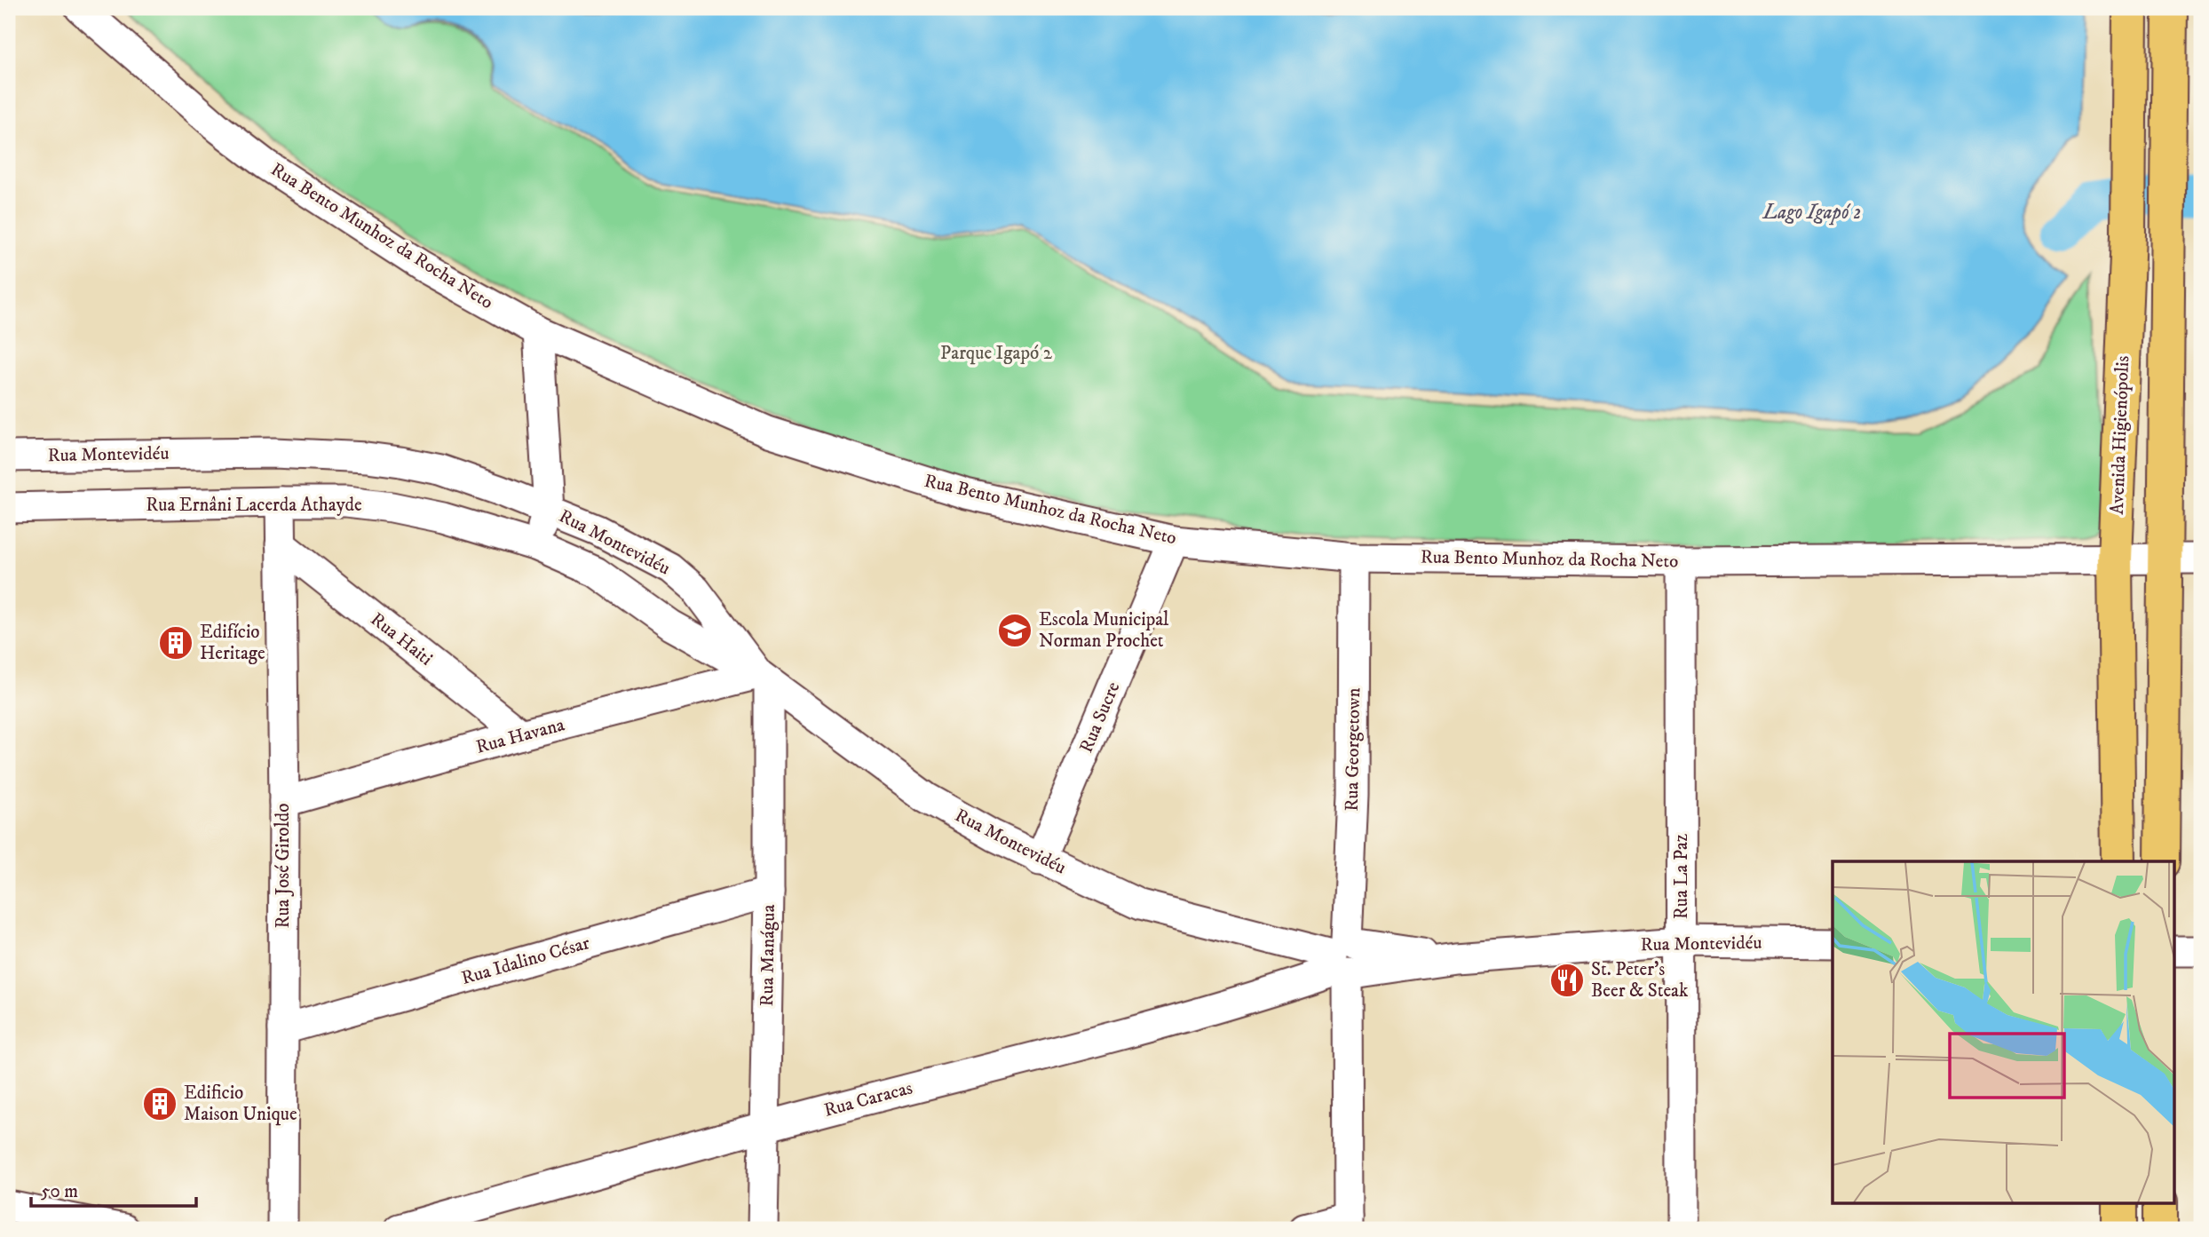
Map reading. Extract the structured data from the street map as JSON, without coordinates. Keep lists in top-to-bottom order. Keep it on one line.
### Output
{"streets":{"main road":["Avenida Higienópolis"],"street":["Rua Bento Munhoz da Rocha Neto","Rua Montevidéu","Rua Ernâni Lacerda Athayde","Rua Haiti","Rua Sucre","Rua Havana","Rua Georgetown","Rua José Giroldo","Rua La Paz","Rua Manágua","Rua Idalino César","Rua Caracas"]},"crossings":[["Rua Bento Munhoz da Rocha Neto","Avenida Higienópolis"],["Rua Bento Munhoz da Rocha Neto","Rua Sucre"],["Rua Bento Munhoz da Rocha Neto","Rua Georgetown"],["Rua Bento Munhoz da Rocha Neto","Rua La Paz"],["Rua Montevidéu","Rua Ernâni Lacerda Athayde"],["Rua Montevidéu","Rua Sucre"],["Rua Montevidéu","Rua Havana"],["Rua Montevidéu","Rua Georgetown"],["Rua Montevidéu","Rua La Paz"],["Rua Montevidéu","Rua Manágua"],["Rua Montevidéu","Rua Caracas"],["Rua Ernâni Lacerda Athayde","Rua Havana"],["Rua Ernâni Lacerda Athayde","Rua José Giroldo"],["Rua Ernâni Lacerda Athayde","Rua Manágua"],["Rua Haiti","Rua Havana"],["Rua Haiti","Rua José Giroldo"],["Rua Havana","Rua José Giroldo"],["Rua Havana","Rua Manágua"],["Rua Georgetown","Rua Caracas"],["Rua José Giroldo","Rua Idalino César"],["Rua Manágua","Rua Idalino César"],["Rua Manágua","Rua Caracas"]],"water":["Lago Igapó 2"],"parks":["Parque Igapó 2"],"places":{"school or university":["Escola Municipal Norman Prochet"],"building":["Edifício Heritage","Edificio Maison Unique"],"restaurant":["St. Peter's Beer & Steak"]},"scale_bar":"50 m"}
